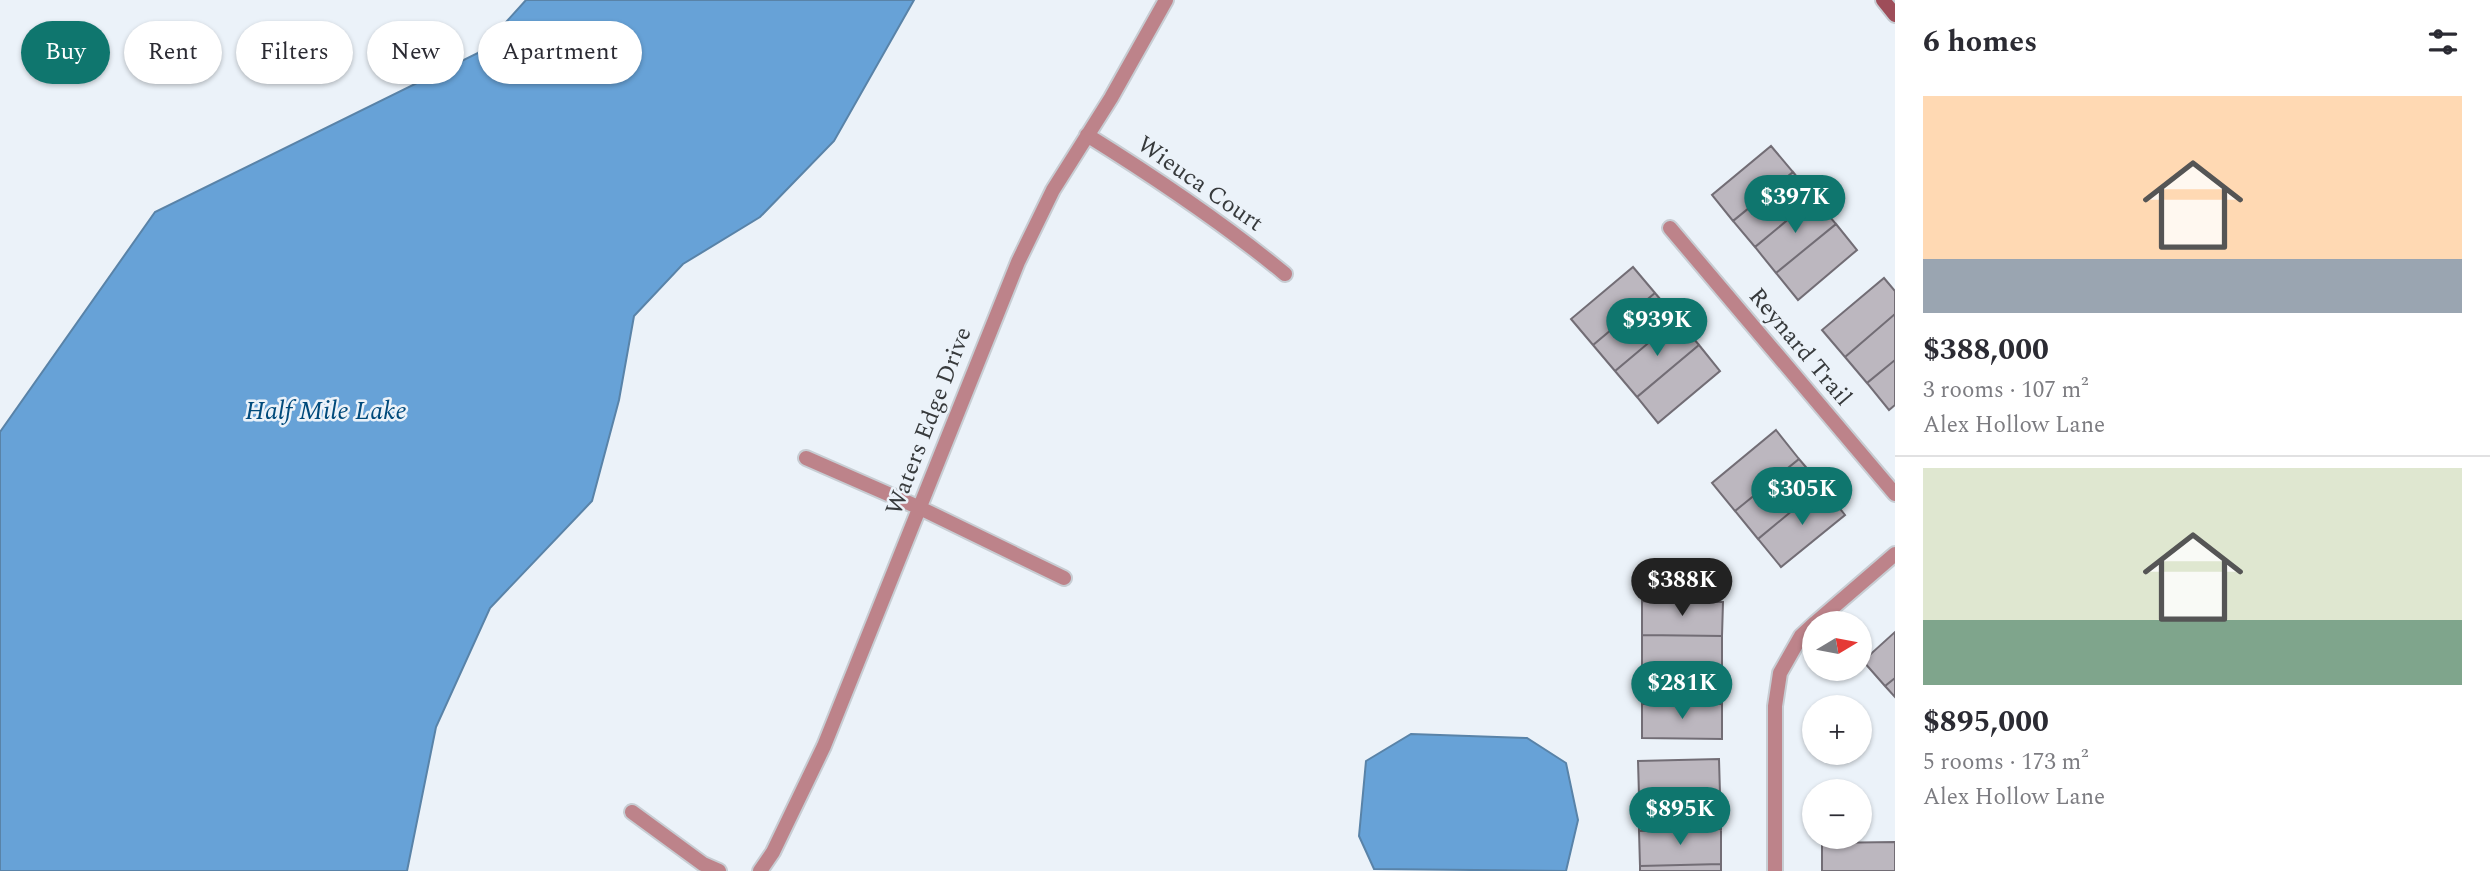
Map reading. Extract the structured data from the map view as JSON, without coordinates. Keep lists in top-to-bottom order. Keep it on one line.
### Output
{"streets":{"street":["Wieuca Court","Reynard Trail","Waters Edge Drive"]},"crossings":[["Wieuca Court","Waters Edge Drive"]],"water":["Half Mile Lake"],"north":"right","page":{"heading":"6 homes","chip":["Buy","Rent","Filters","New","Apartment"],"list":[{"name":"$388,000","note":"3 rooms · 107 m² · Alex Hollow Lane"},{"name":"$895,000","note":"5 rooms · 173 m² · Alex Hollow Lane"}],"price":["$397K","$939K","$305K","$388K","$281K","$895K"],"map_buttons":["+","−"]}}
